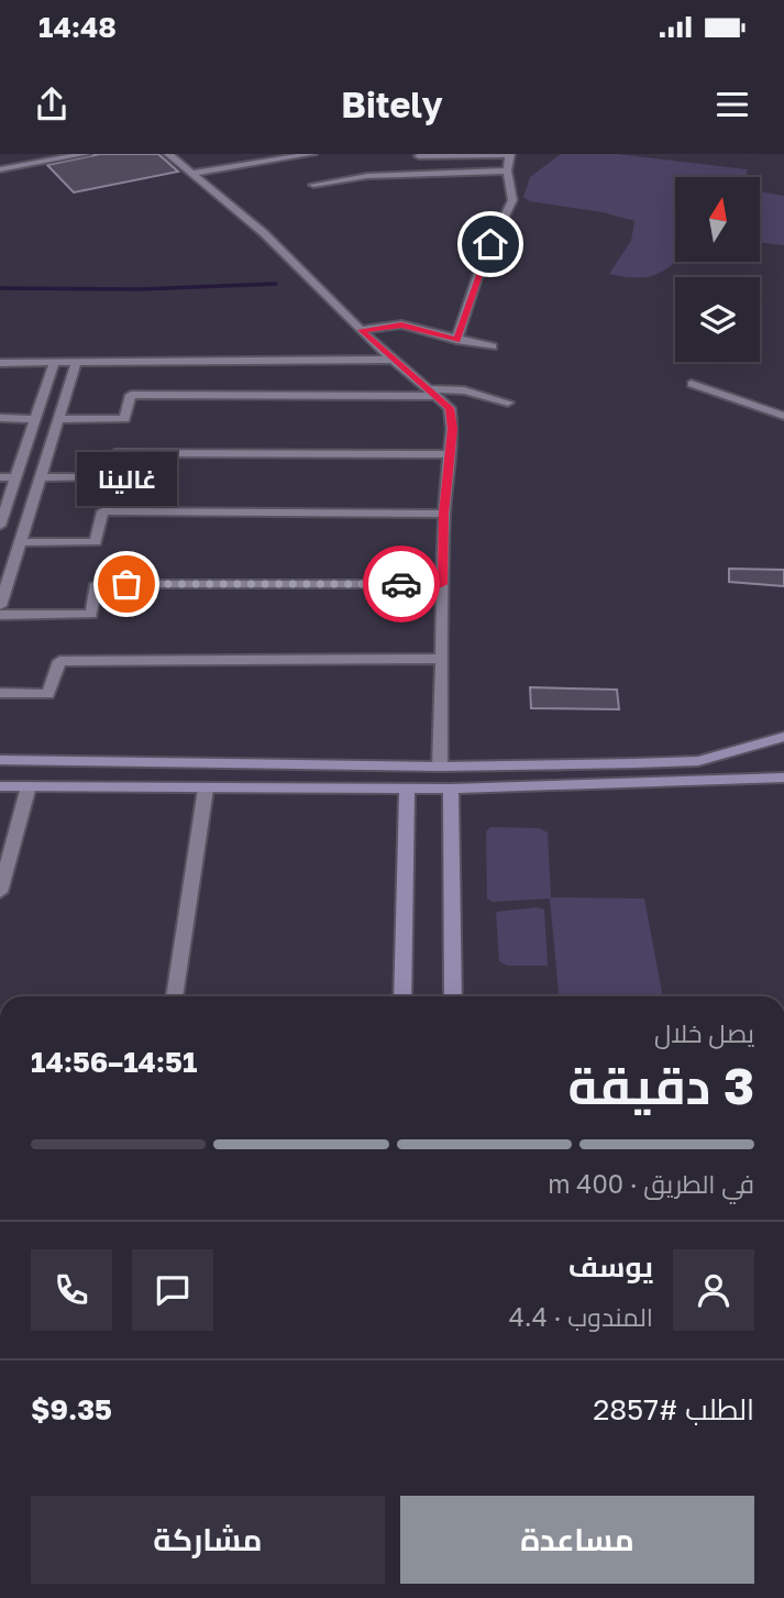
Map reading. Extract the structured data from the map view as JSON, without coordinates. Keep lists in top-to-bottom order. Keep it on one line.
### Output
{"places":["غالينا"],"north":"top","page":{"status":"14:48","header":"Bitely","bubble":"غالينا","heading":["3 دقيقة","يصل خلال","14:51–14:56"],"panel":["يوسف","المندوب · 4.4","الطلب #2857","$9.35"],"bar":"في الطريق · 400 m","buttons":["مساعدة","مشاركة"]}}
